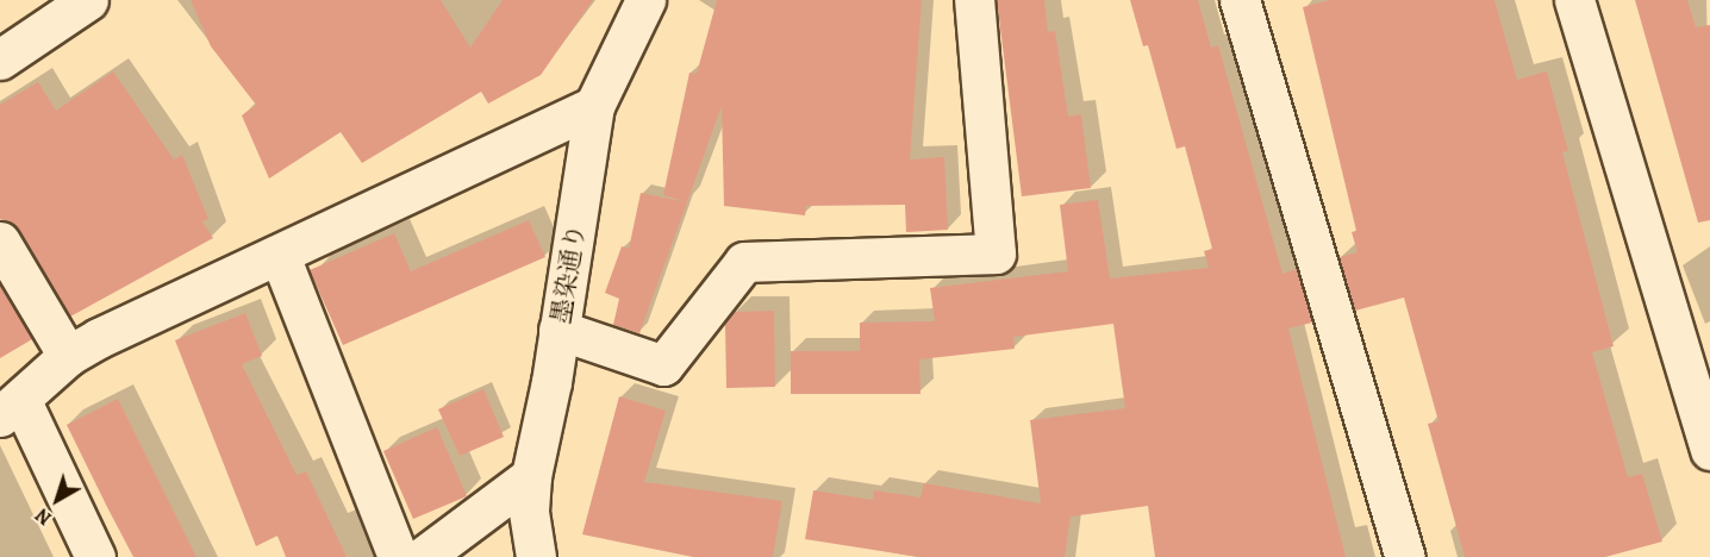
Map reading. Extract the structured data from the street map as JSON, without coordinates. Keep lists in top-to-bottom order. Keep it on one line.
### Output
{"streets":{"street":["墨染通り"]},"north":"bottom left"}
